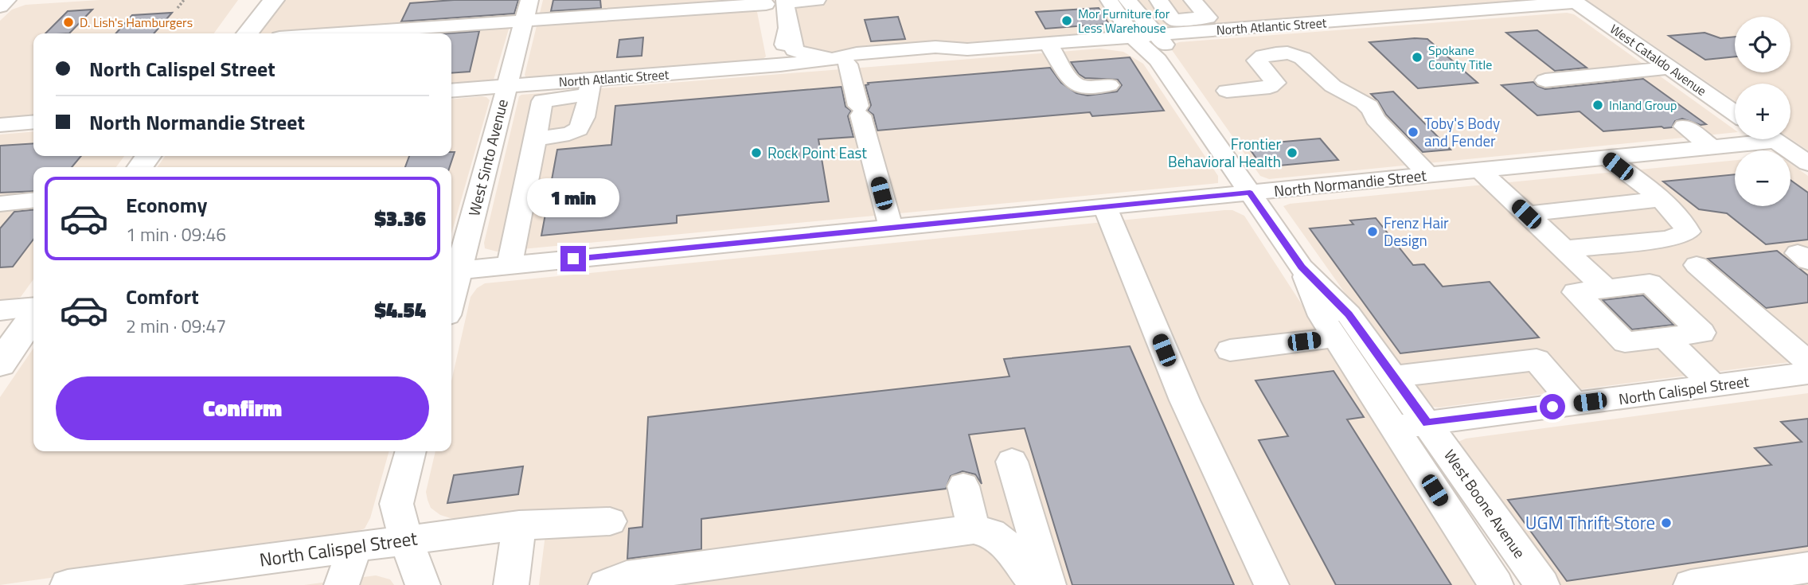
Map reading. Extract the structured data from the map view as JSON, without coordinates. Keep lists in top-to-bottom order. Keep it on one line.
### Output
{"streets":{"street":["North Atlantic Street","West Cataldo Avenue","West Sinto Avenue","North Normandie Street","North Calispel Street","West Boone Avenue"]},"crossings":[["North Atlantic Street","West Cataldo Avenue"],["North Atlantic Street","West Sinto Avenue"],["North Atlantic Street","West Boone Avenue"],["West Sinto Avenue","North Normandie Street"],["North Normandie Street","West Boone Avenue"],["North Calispel Street","West Boone Avenue"]],"places":["Mor Furniture for Less Warehouse","D. Lish's Hamburgers","Spokane County Title","Inland Group","Toby's Body and Fender","Rock Point East","Frontier Behavioral Health","Frenz Hair Design","UGM Thrift Store"],"page":{"map_buttons":["+","−"],"banner":["North Calispel Street","North Normandie Street"],"list":[{"name":"Economy","note":"1 min · 09:46","value":"$3.36"},{"name":"Comfort","note":"2 min · 09:47","value":"$4.54"}],"bubble":"1 min","buttons":"Confirm"}}
